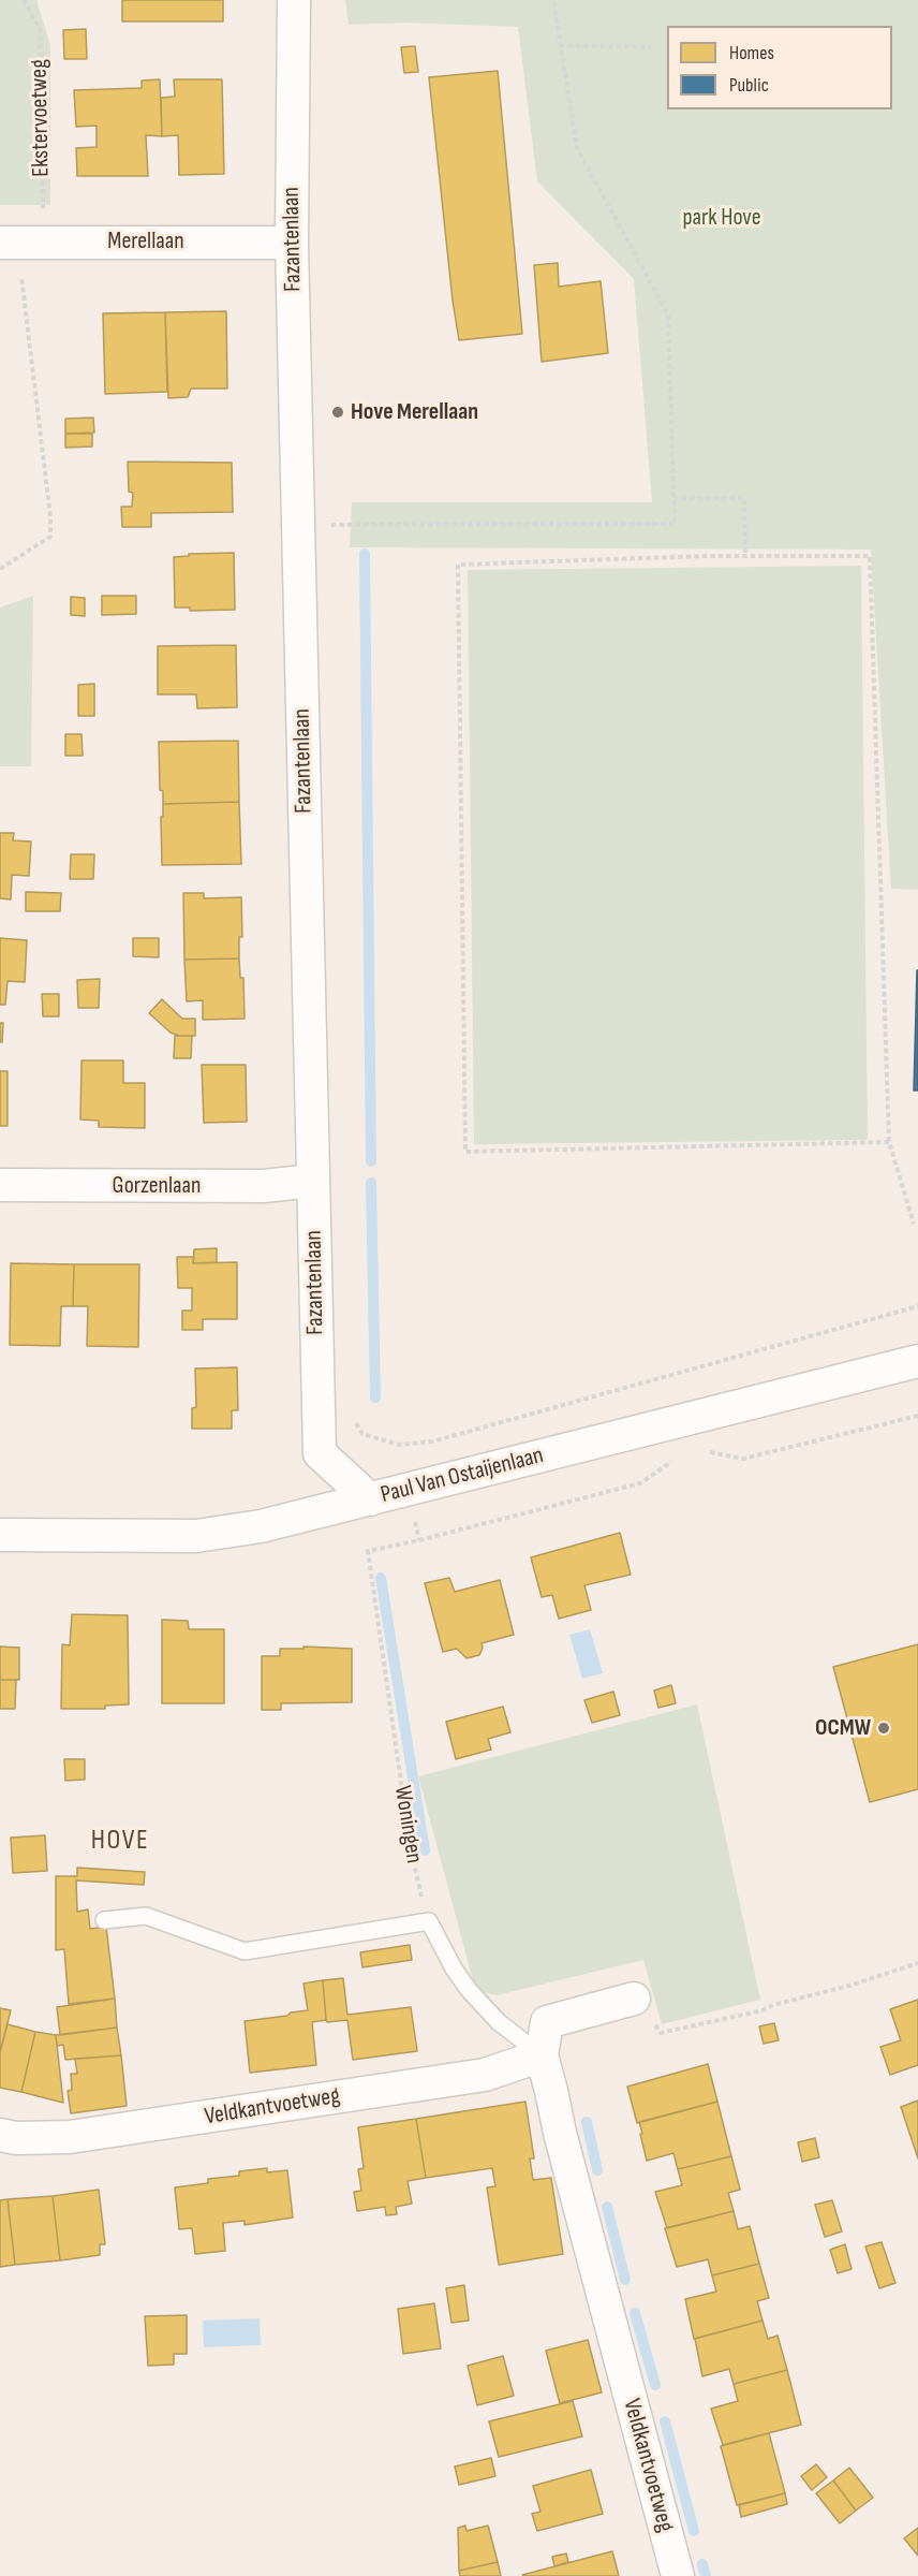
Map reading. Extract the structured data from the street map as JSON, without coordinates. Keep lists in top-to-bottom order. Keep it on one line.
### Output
{"streets":{"street":["Fazantenlaan","Merellaan","Gorzenlaan","Paul Van Ostaijenlaan","Veldkantvoetweg"],"path":["Ekstervoetweg","Woningen"]},"crossings":[["Ekstervoetweg","Merellaan"],["Fazantenlaan","Merellaan"],["Fazantenlaan","Gorzenlaan"],["Fazantenlaan","Paul Van Ostaijenlaan"]],"districts":["HOVE"],"parks":["park Hove"],"places":["Hove Merellaan","OCMW"],"legend":["Homes","Public"]}
